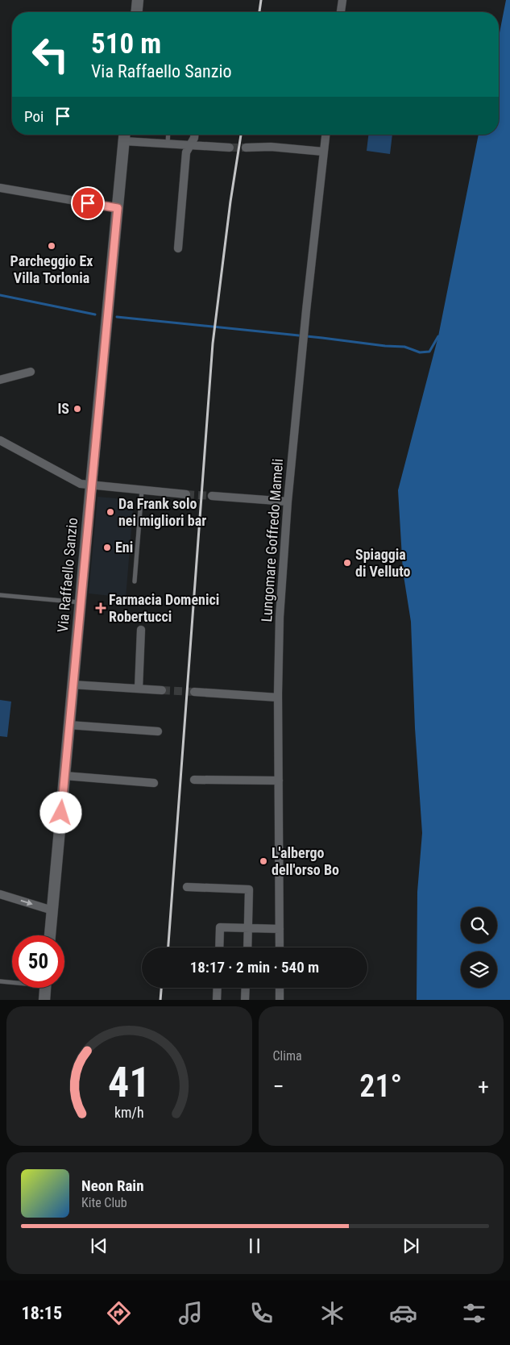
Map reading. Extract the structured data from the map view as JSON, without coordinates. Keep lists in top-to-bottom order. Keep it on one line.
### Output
{"streets":{"main road":["Via Raffaello Sanzio"],"street":["Lungomare Goffredo Mameli"]},"places":{"other":["Parcheggio Ex Villa Torlonia","IS","Da Frank solo nei migliori bar","Eni","Spiaggia di Velluto","L'albergo dell'orso Bo"],"health":["Farmacia Domenici Robertucci"]},"page":{"turn":["510 m","Via Raffaello Sanzio"],"then":"Poi","limit":"50","trip":"18:17 · 2 min · 540 m","tile":"Clima","heat":["−","21°","+"],"song":["Neon Rain","Kite Club"],"tabs":"18:15","gauge":["41","km/h"]}}
